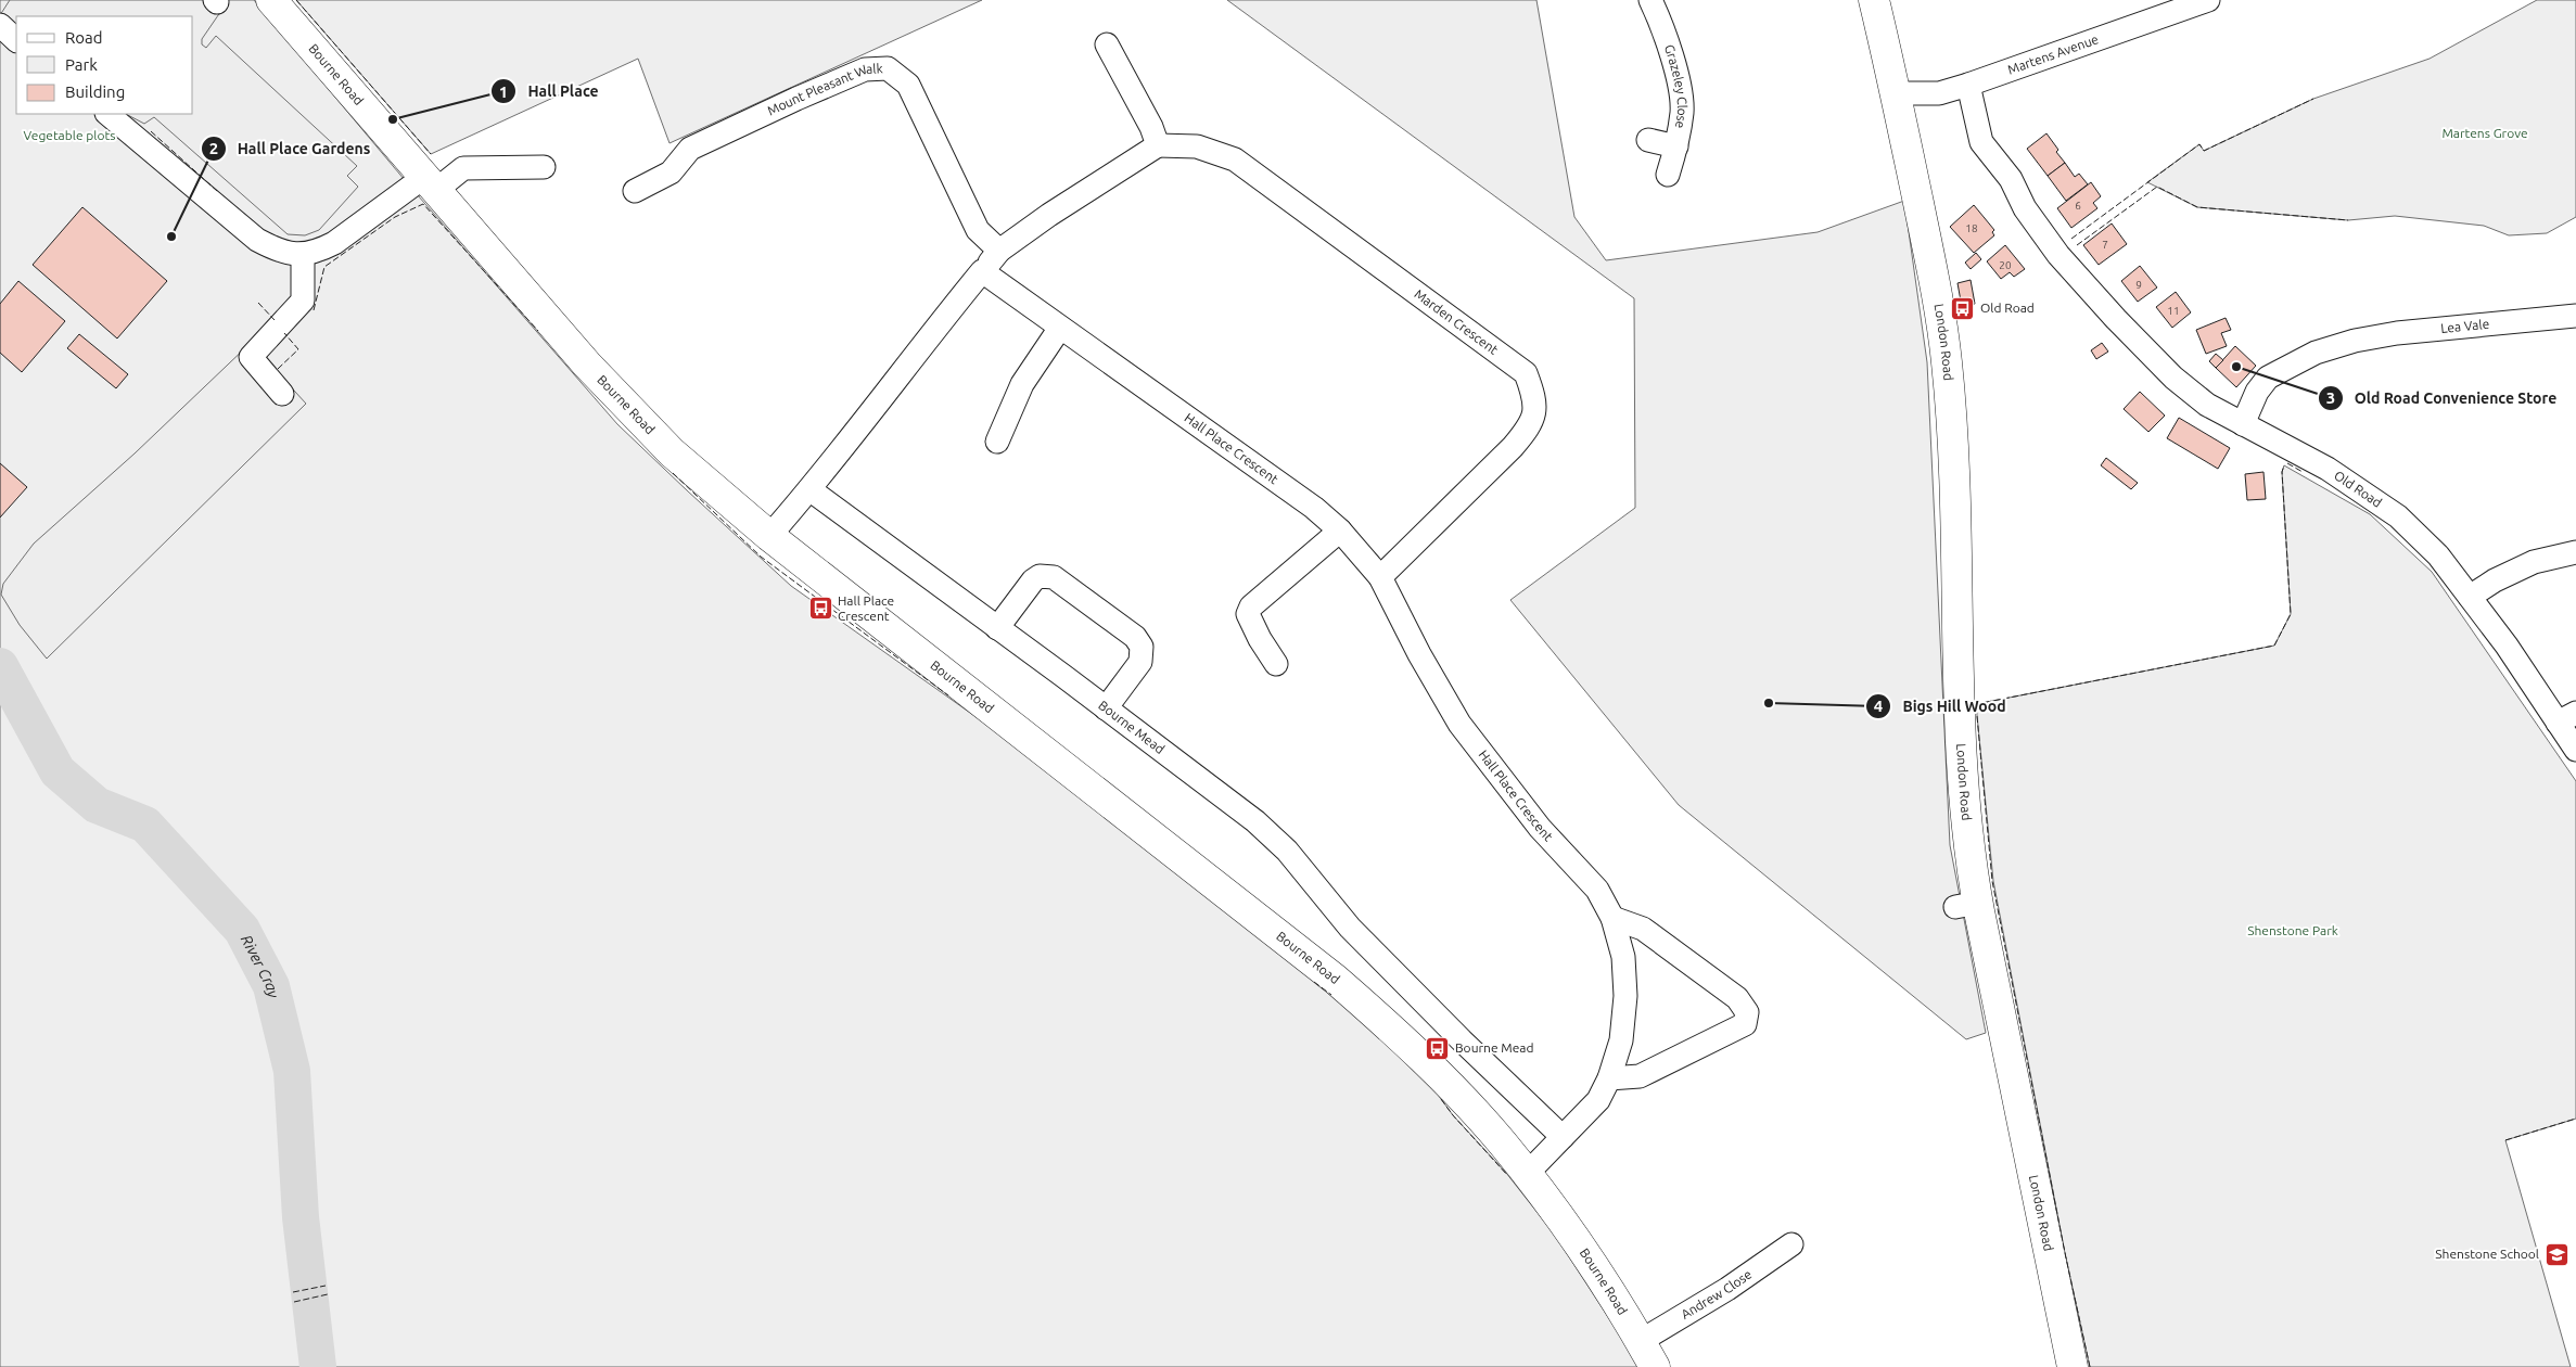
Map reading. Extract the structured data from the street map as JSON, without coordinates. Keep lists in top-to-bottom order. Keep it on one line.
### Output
{"streets":{"main road":["Bourne Road","London Road"],"street":["Martens Avenue","Grazeley Close","Mount Pleasant Walk","Marden Crescent","Lea Vale","Hall Place Crescent","Old Road","Bourne Mead","Andrew Close"]},"crossings":[["Martens Avenue","London Road"],["Martens Avenue","Old Road"],["Bourne Road","Hall Place Crescent"],["Bourne Road","Andrew Close"],["Marden Crescent","Hall Place Crescent"],["Lea Vale","Old Road"],["Hall Place Crescent","Bourne Mead"]],"water":["River Cray"],"parks":["Martens Grove","Vegetable plots","Shenstone Park"],"places":{"other":["Hall Place","Hall Place Gardens","Old Road Convenience Store","Bigs Hill Wood"],"bus stop":["Old Road","Hall Place Crescent","Bourne Mead"],"school or university":["Shenstone School"]},"house_numbers":["6","18","7","20","9","11"],"legend":["Road","Park","Building"]}
